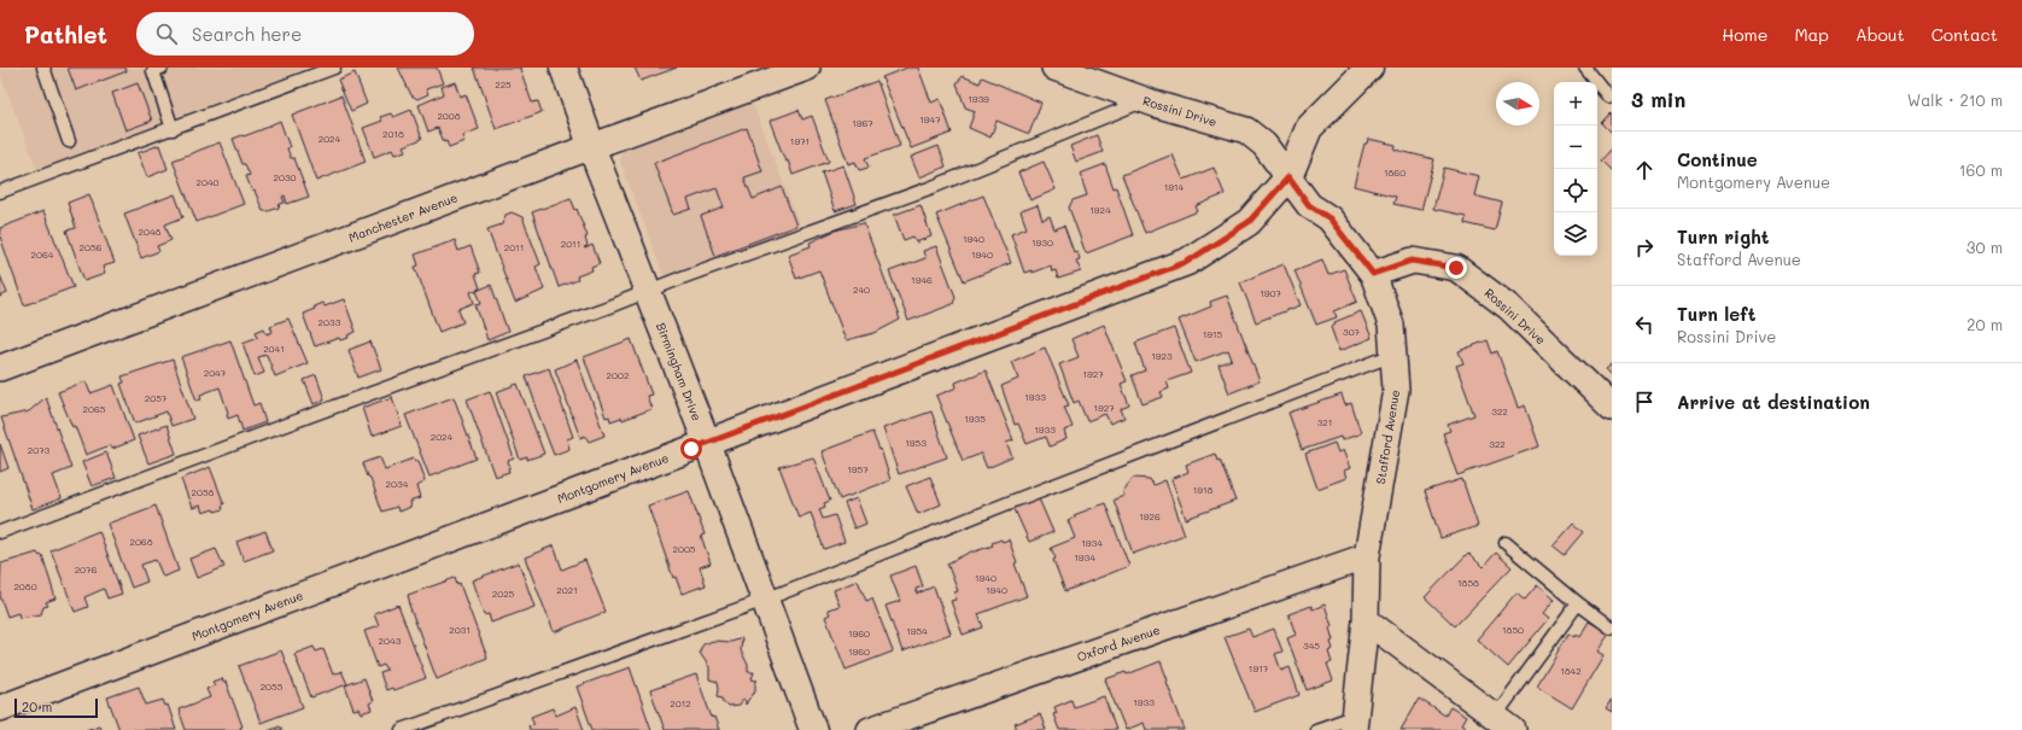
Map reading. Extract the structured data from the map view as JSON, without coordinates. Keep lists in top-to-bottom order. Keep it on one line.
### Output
{"streets":{"street":["Rossini Drive","Manchester Avenue","Birmingham Drive","Stafford Avenue","Montgomery Avenue","Oxford Avenue"]},"crossings":[["Rossini Drive","Stafford Avenue"],["Rossini Drive","Montgomery Avenue"],["Manchester Avenue","Birmingham Drive"],["Birmingham Drive","Montgomery Avenue"],["Stafford Avenue","Montgomery Avenue"],["Stafford Avenue","Oxford Avenue"]],"house_numbers":["225","1939","2008","1947","1967","2018","2024","1971","1860","2030","2040","1914","1924","2048","1940","1930","2011","2056","2011","2064","1940","1946","240","1907","2033","307","1915","2041","1923","2047","1927","2002","1933","2057","1927","2065","322","1935","321","1933","2024","1953","322","2073","1957","2034","1918","2058","1926","2068","1934","2005","1934","2076","1940","1858","2080","2021","1940","2025","2031","1850","1954","1960","2043","345","1960","1917","1842","2055","1933","2012"],"scale_bar":"20 m","north":"right","page":{"header":"Pathlet","search":"Search here","nav":["Home","Map","About","Contact"],"heading":["3 min","Walk · 210 m"],"map_buttons":["+","−"],"list":[["Continue","Montgomery Avenue","160 m"],["Turn right","Stafford Avenue","30 m"],["Turn left","Rossini Drive","20 m"],"Arrive at destination"],"scale":"20 m"}}
